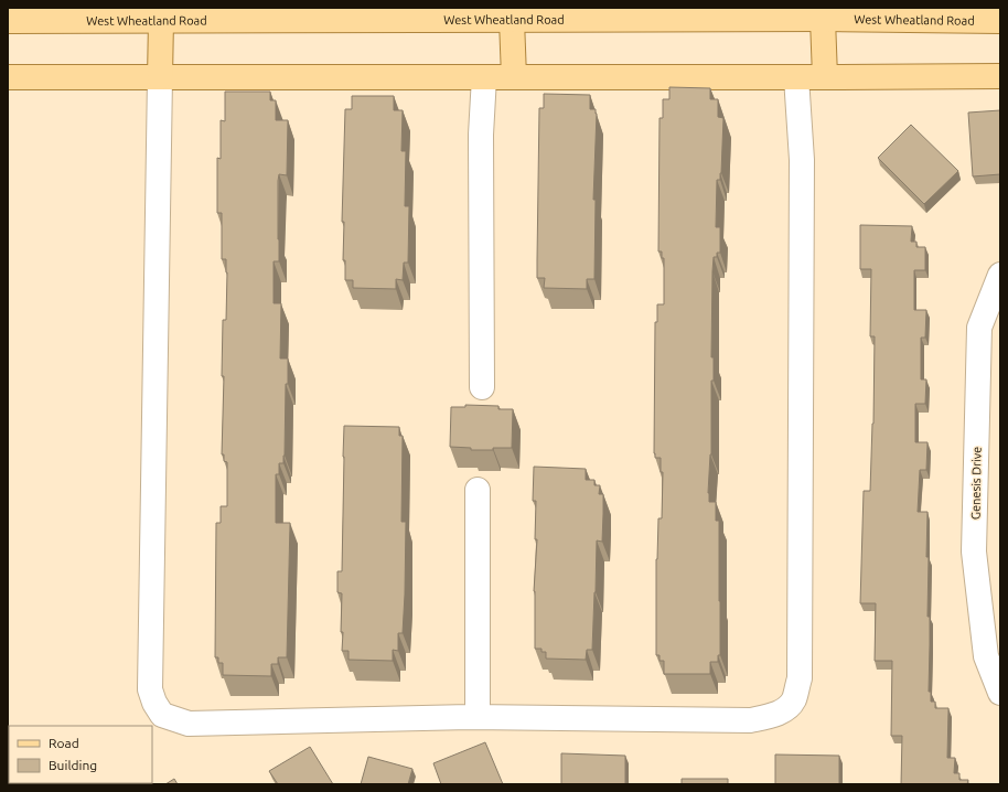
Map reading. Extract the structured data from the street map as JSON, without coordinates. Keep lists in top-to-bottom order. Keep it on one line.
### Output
{"streets":{"main road":["West Wheatland Road"],"street":["Genesis Drive"]},"legend":["Road","Building"]}
